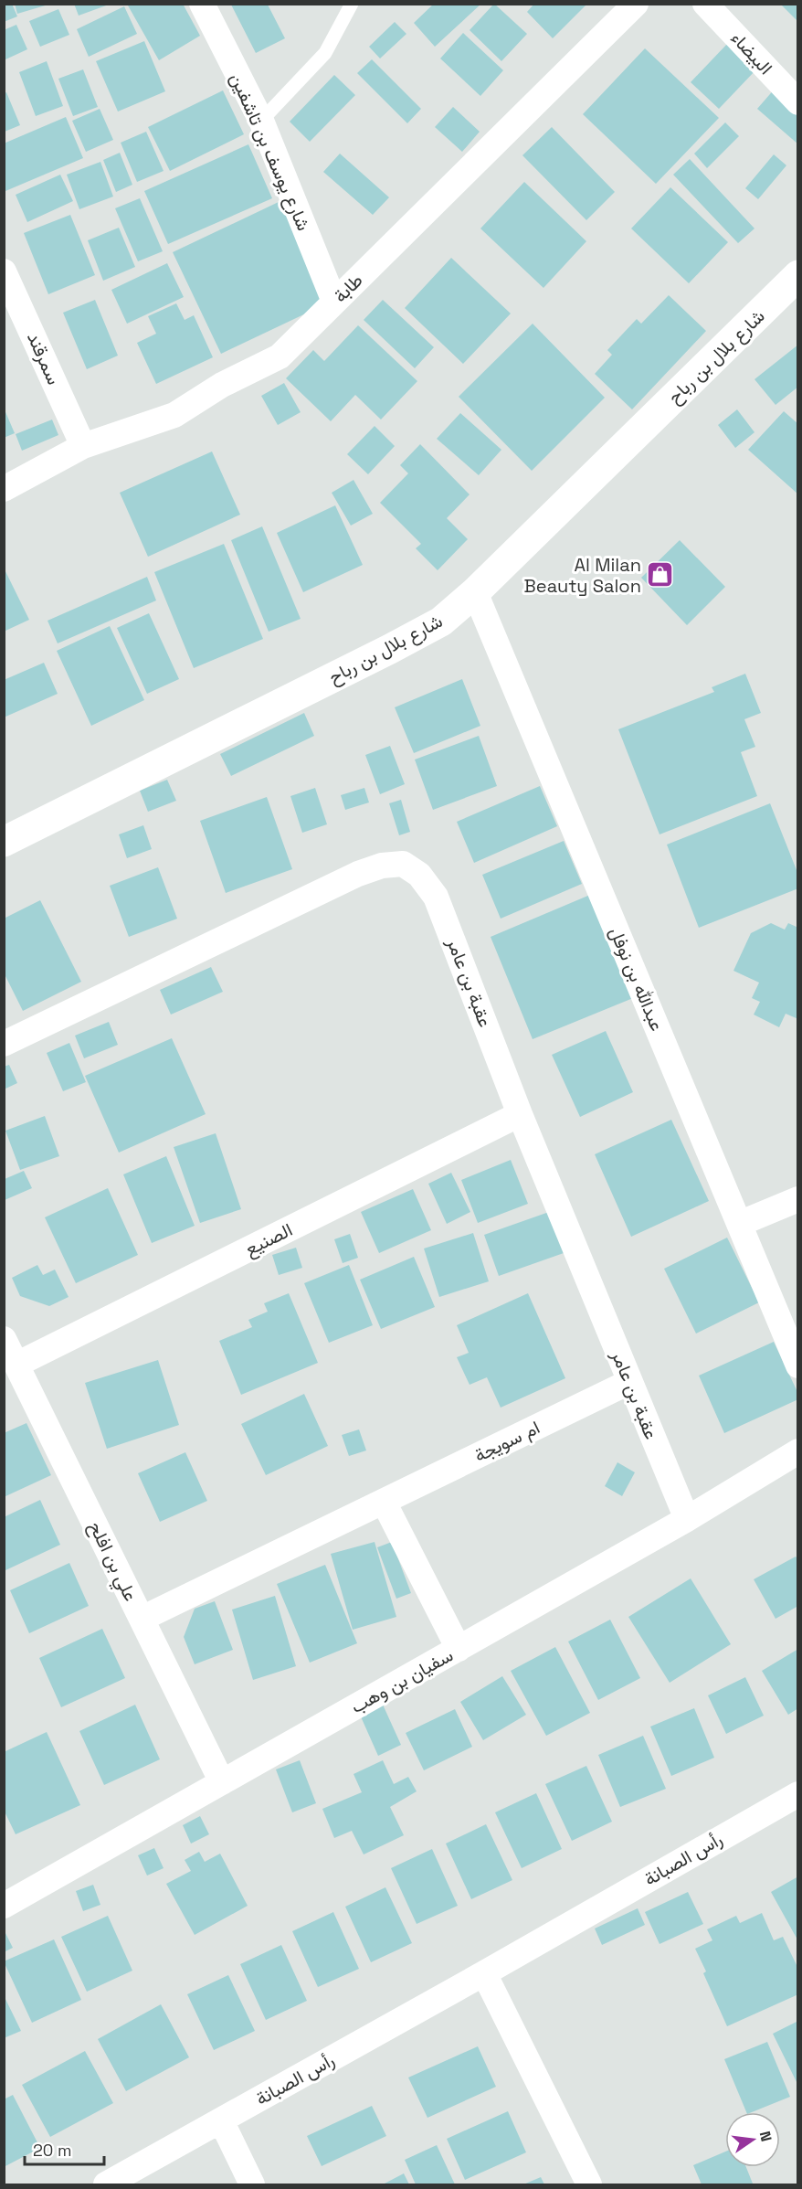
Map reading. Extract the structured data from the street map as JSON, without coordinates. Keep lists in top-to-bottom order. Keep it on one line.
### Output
{"streets":{"street":["البيضاء","شارع يوسف بن تاشفين","طابة","شارع بلال بن رباح","سمرقند","عبدالله بن نوفل","عقبة بن عامر","الصنيع","ام سويجة","علي بن افلح","سفيان بن وهب","رأس الصبانة"]},"crossings":[["شارع يوسف بن تاشفين","طابة"],["طابة","سمرقند"],["شارع بلال بن رباح","عبدالله بن نوفل"],["عقبة بن عامر","الصنيع"],["عقبة بن عامر","ام سويجة"],["عقبة بن عامر","سفيان بن وهب"],["الصنيع","علي بن افلح"],["ام سويجة","علي بن افلح"],["علي بن افلح","سفيان بن وهب"]],"places":{"shop":["Al Milan Beauty Salon"]},"scale_bar":"20 m","north":"right"}
